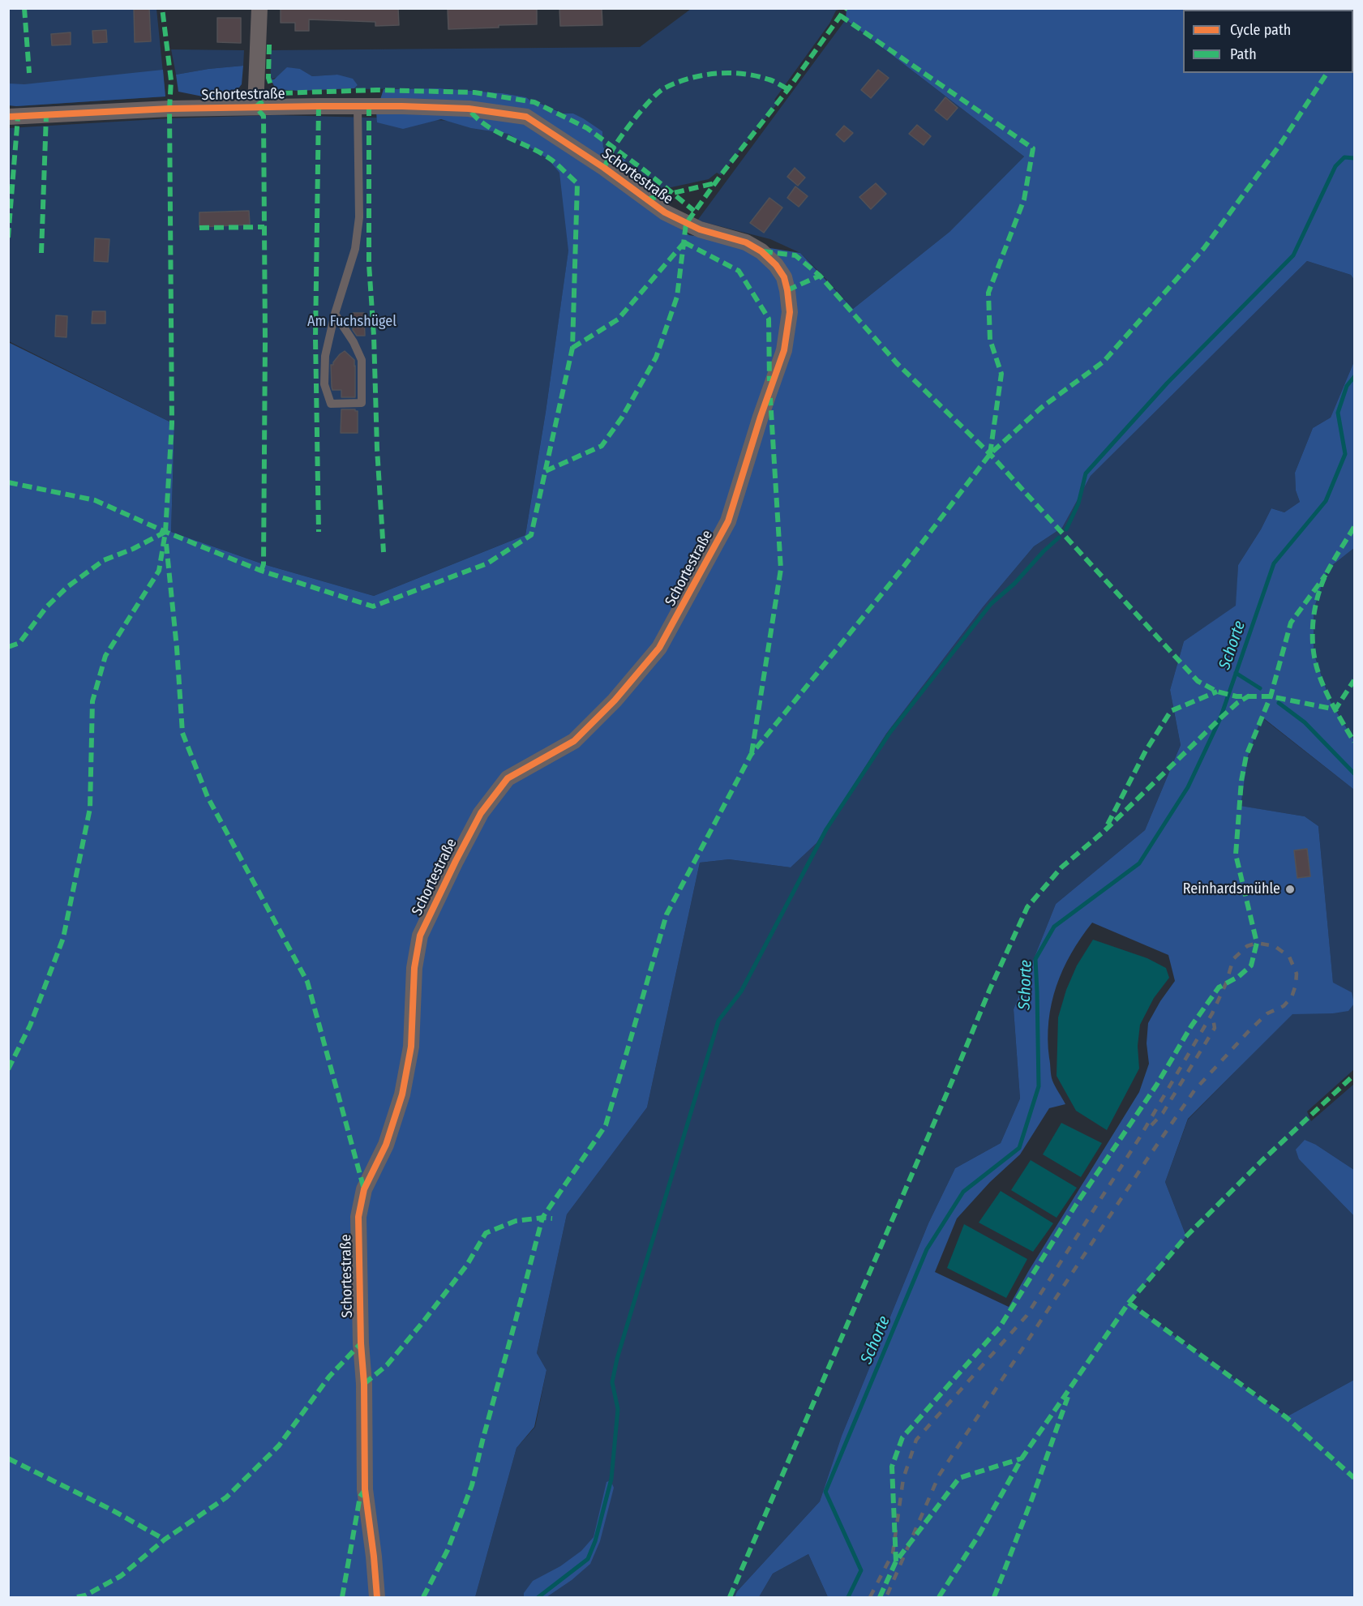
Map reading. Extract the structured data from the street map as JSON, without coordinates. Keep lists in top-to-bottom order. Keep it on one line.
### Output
{"streets":{"street":["Schortestraße"]},"water":["Schorte"],"parks":["Am Fuchshügel"],"places":["Reinhardsmühle"],"legend":["Cycle path","Path"]}
